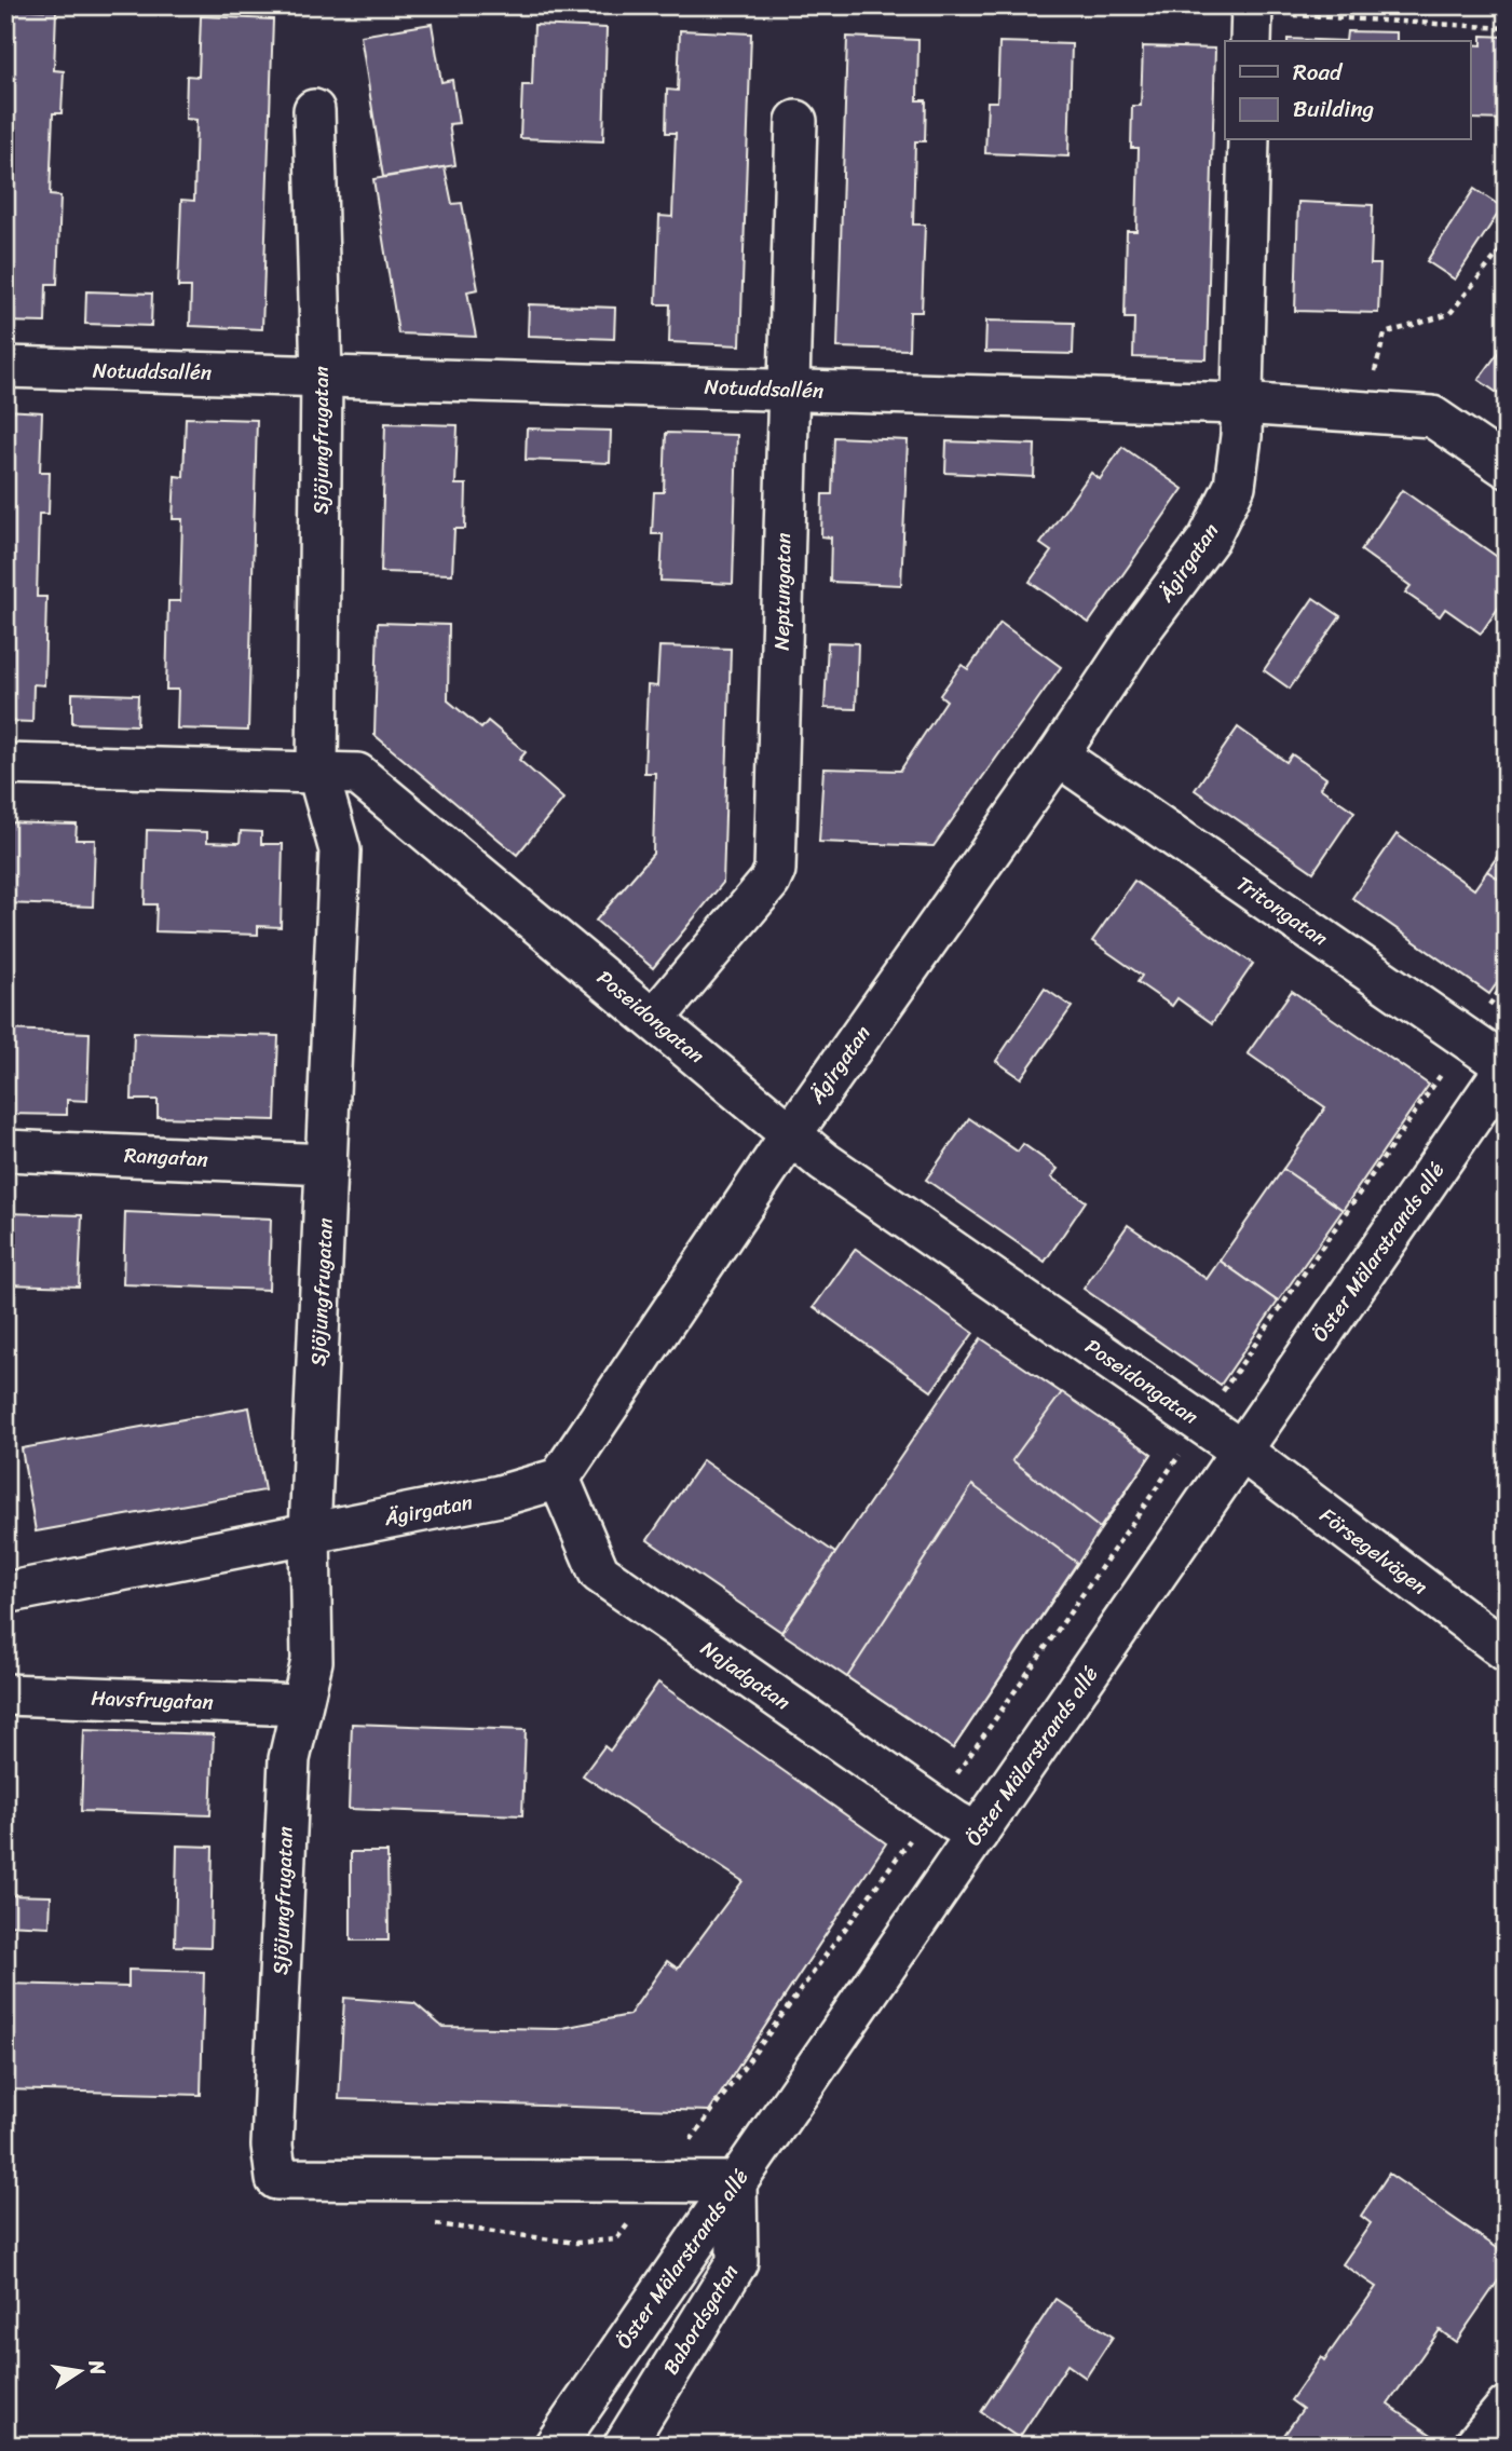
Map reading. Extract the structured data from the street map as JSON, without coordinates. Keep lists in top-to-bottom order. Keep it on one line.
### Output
{"streets":{"street":["Notuddsallén","Sjöjungfrugatan","Ägirgatan","Neptungatan","Tritongatan","Poseidongatan","Rangatan","Öster Mälarstrands allé","Försegelvägen","Najadgatan","Havsfrugatan","Babordsgatan"]},"crossings":[["Notuddsallén","Sjöjungfrugatan"],["Notuddsallén","Ägirgatan"],["Notuddsallén","Neptungatan"],["Sjöjungfrugatan","Ägirgatan"],["Sjöjungfrugatan","Poseidongatan"],["Sjöjungfrugatan","Rangatan"],["Sjöjungfrugatan","Öster Mälarstrands allé"],["Sjöjungfrugatan","Havsfrugatan"],["Sjöjungfrugatan","Babordsgatan"],["Ägirgatan","Tritongatan"],["Ägirgatan","Poseidongatan"],["Ägirgatan","Najadgatan"],["Neptungatan","Poseidongatan"],["Tritongatan","Öster Mälarstrands allé"],["Poseidongatan","Öster Mälarstrands allé"],["Poseidongatan","Försegelvägen"],["Öster Mälarstrands allé","Försegelvägen"],["Öster Mälarstrands allé","Najadgatan"],["Öster Mälarstrands allé","Babordsgatan"]],"legend":["Road","Building"],"north":"right"}
